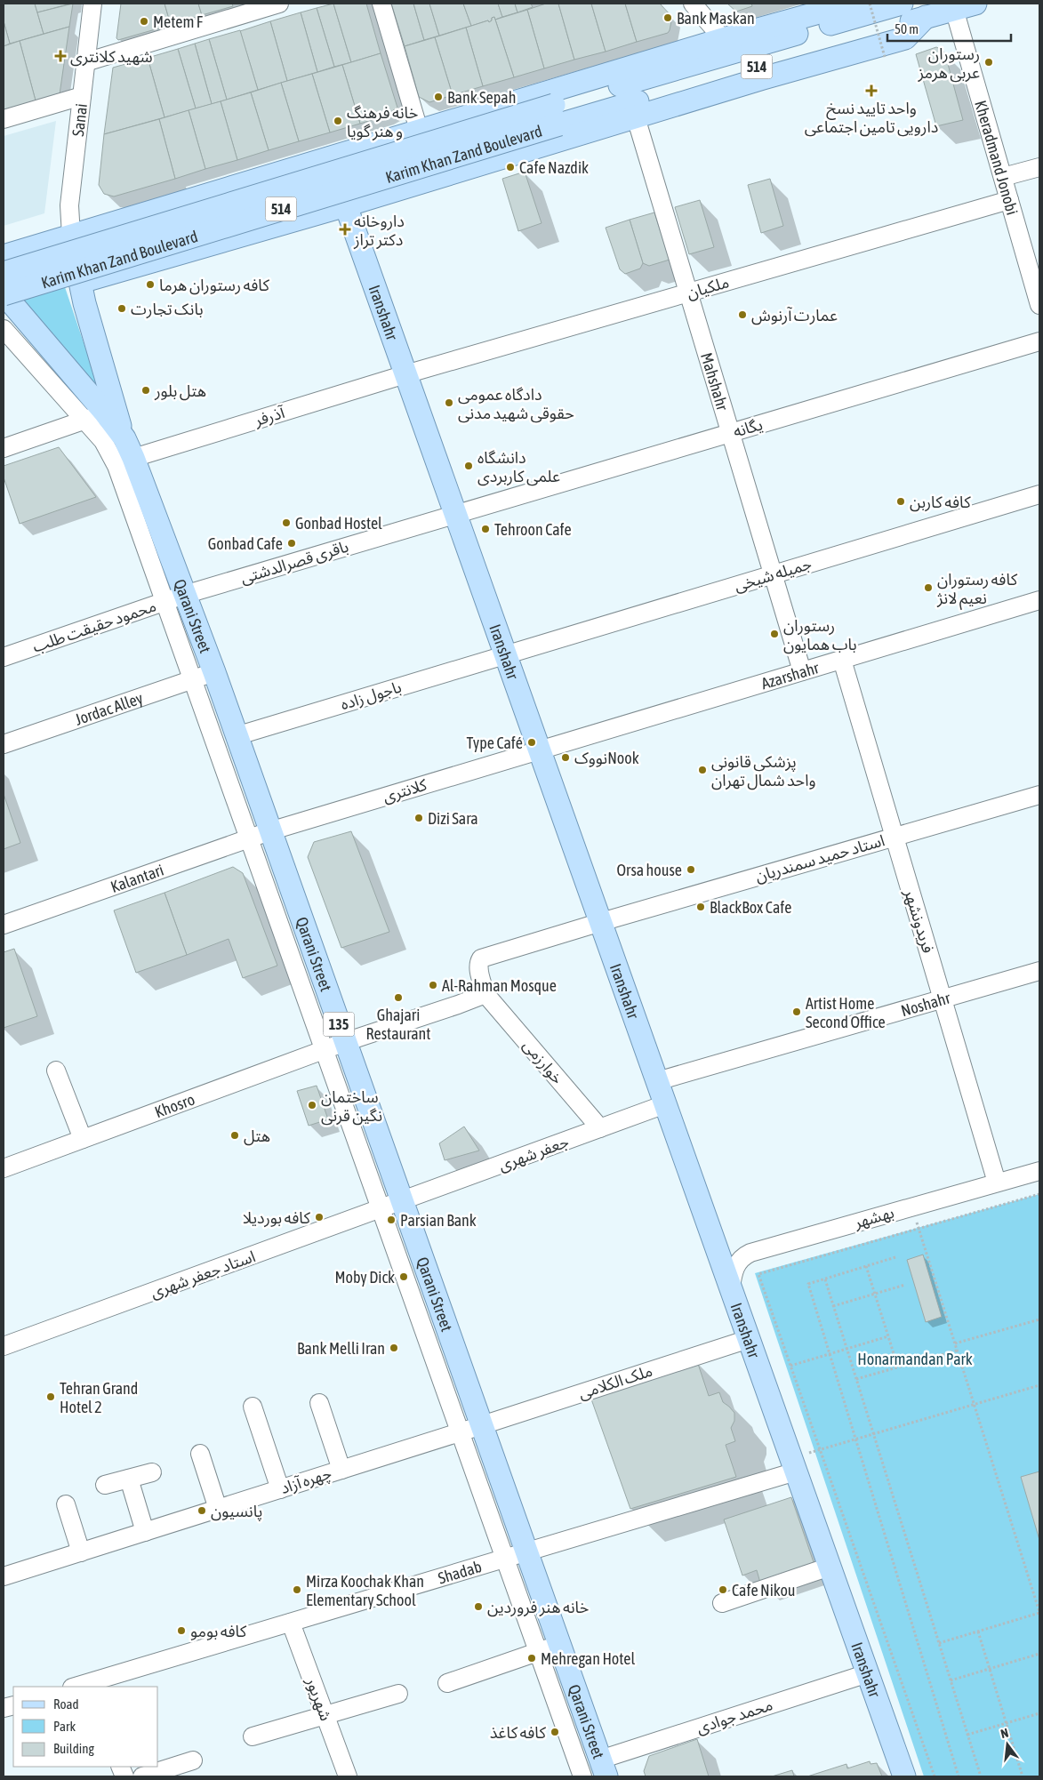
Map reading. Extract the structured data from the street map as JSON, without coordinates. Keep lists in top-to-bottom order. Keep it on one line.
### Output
{"streets":{"main road":["514","Karim Khan Zand Boulevard","Iranshahr","Qarani Street","135"],"street":["Sanai","Kheradmand Jonobi","ملکیان","Mahshahr","آذرفر","یگانه","باقری قصرالدشتی","جمیله شیخی","محمود حقیقت طلب","Azarshahr","باجول زاده","Jordac Alley","کلانتری","استاد حمید سمندریان","Kalantari","فریدونشهر","Noshahr","خوارزمی","Khosro","جعفر شهری","بهشهر","استاد جعفر شهری","ملک الکلامی","چهره آزاد","Shadab","شهریور","محمد جوادی"]},"crossings":[["Karim Khan Zand Boulevard","Kheradmand Jonobi"],["Karim Khan Zand Boulevard","Iranshahr"],["Karim Khan Zand Boulevard","Mahshahr"],["Karim Khan Zand Boulevard","Qarani Street"],["Kheradmand Jonobi","ملکیان"],["ملکیان","Iranshahr"],["ملکیان","Mahshahr"],["ملکیان","آذرفر"],["Iranshahr","آذرفر"],["Iranshahr","یگانه"],["Iranshahr","باقری قصرالدشتی"],["Iranshahr","جمیله شیخی"],["Iranshahr","Azarshahr"],["Iranshahr","باجول زاده"],["Iranshahr","کلانتری"],["Iranshahr","استاد حمید سمندریان"],["Iranshahr","Noshahr"],["Iranshahr","جعفر شهری"],["Iranshahr","بهشهر"],["Iranshahr","ملک الکلامی"],["Iranshahr","Shadab"],["Iranshahr","محمد جوادی"],["Mahshahr","یگانه"],["Mahshahr","جمیله شیخی"],["Mahshahr","Azarshahr"],["آذرفر","Qarani Street"],["یگانه","باقری قصرالدشتی"],["باقری قصرالدشتی","Qarani Street"],["باقری قصرالدشتی","محمود حقیقت طلب"],["جمیله شیخی","باجول زاده"],["Qarani Street","محمود حقیقت طلب"],["Qarani Street","باجول زاده"],["Qarani Street","Jordac Alley"],["Qarani Street","کلانتری"],["Qarani Street","Kalantari"],["Qarani Street","Khosro"],["Qarani Street","جعفر شهری"],["Qarani Street","استاد جعفر شهری"],["Qarani Street","ملک الکلامی"],["Qarani Street","چهره آزاد"],["Qarani Street","Shadab"],["Qarani Street","محمد جوادی"],["Azarshahr","کلانتری"],["Azarshahr","فریدونشهر"],["کلانتری","Kalantari"],["استاد حمید سمندریان","فریدونشهر"],["استاد حمید سمندریان","خوارزمی"],["استاد حمید سمندریان","Khosro"],["فریدونشهر","Noshahr"],["فریدونشهر","بهشهر"],["خوارزمی","Khosro"],["خوارزمی","جعفر شهری"],["جعفر شهری","استاد جعفر شهری"],["ملک الکلامی","چهره آزاد"],["Shadab","شهریور"]],"parks":["Honarmandan Park"],"places":{"other":["Bank Maskan","Metem F","رستوران عربی هرمز","Bank Sepah","خانه فرهنگ و هنر گویا","Cafe Nazdik","کافه رستوران هرما","بانک تجارت","عمارت آرنوش","هتل بلور","دادگاه عمومی حقوقی شهید مدنی","دانشگاه علمی کاربردی","کافه کاربن","Gonbad Hostel","Tehroon Cafe","Gonbad Cafe","کافه رستوران نعیم لانژ","رستوران باب همایون","Type Café","نووکNook","پزشکی قانونی واحد شمال تهران","Dizi Sara","Orsa house","BlackBox Cafe","Al-Rahman Mosque","Ghajari Restaurant","Artist Home Second Office","ساختمان نگین قرنی","هتل","کافه بوردیلا","Parsian Bank","Moby Dick","Bank Melli Iran","Tehran Grand Hotel 2","پانسیون","Mirza Koochak Khan Elementary School","Cafe Nikou","خانه هنر فروردین","کافه بومو","Mehregan Hotel","کافه کاغذ"],"health":["شهید کلانتری","واحد تایید نسخ دارویی تامین اجتماعی","داروخانه دکتر تراز"]},"legend":["Road","Park","Building"],"scale_bar":"50 m","north":"top"}
